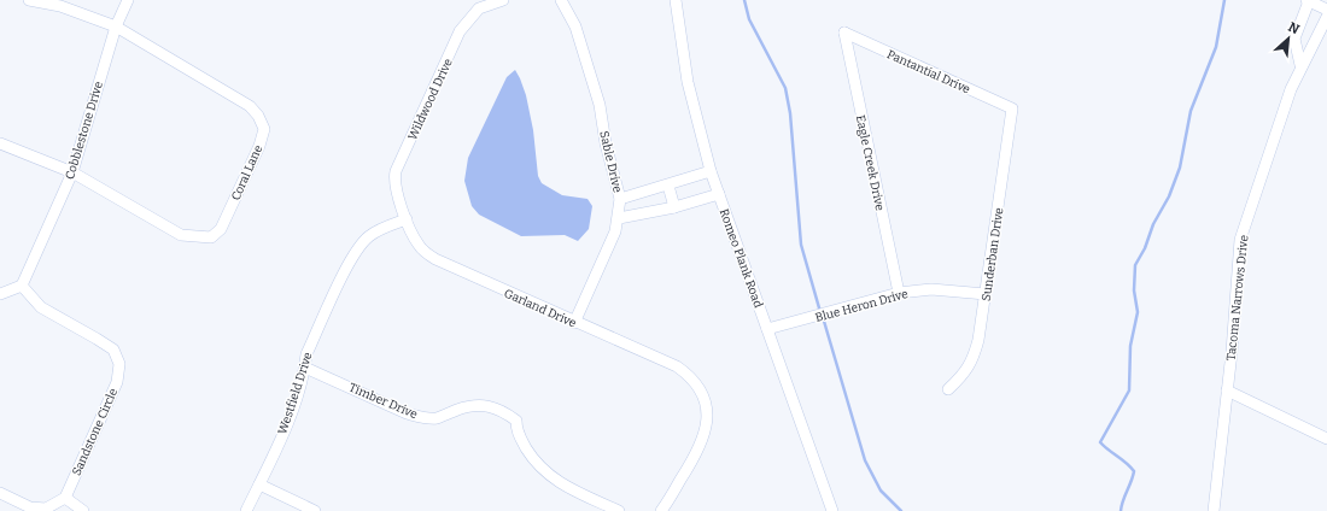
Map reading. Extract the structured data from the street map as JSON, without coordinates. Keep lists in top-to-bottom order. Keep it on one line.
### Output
{"streets":{"street":["Pantantial Drive","Wildwood Drive","Cobblestone Drive","Sable Drive","Eagle Creek Drive","Coral Lane","Sunderban Drive","Romeo Plank Road","Tacoma Narrows Drive","Blue Heron Drive","Garland Drive","Westfield Drive","Timber Drive","Sandstone Circle"]},"crossings":[["Pantantial Drive","Eagle Creek Drive"],["Pantantial Drive","Sunderban Drive"],["Wildwood Drive","Garland Drive"],["Wildwood Drive","Westfield Drive"],["Cobblestone Drive","Coral Lane"],["Cobblestone Drive","Sandstone Circle"],["Sable Drive","Garland Drive"],["Eagle Creek Drive","Blue Heron Drive"],["Sunderban Drive","Blue Heron Drive"],["Romeo Plank Road","Blue Heron Drive"],["Garland Drive","Westfield Drive"],["Westfield Drive","Timber Drive"]],"north":"top right"}
